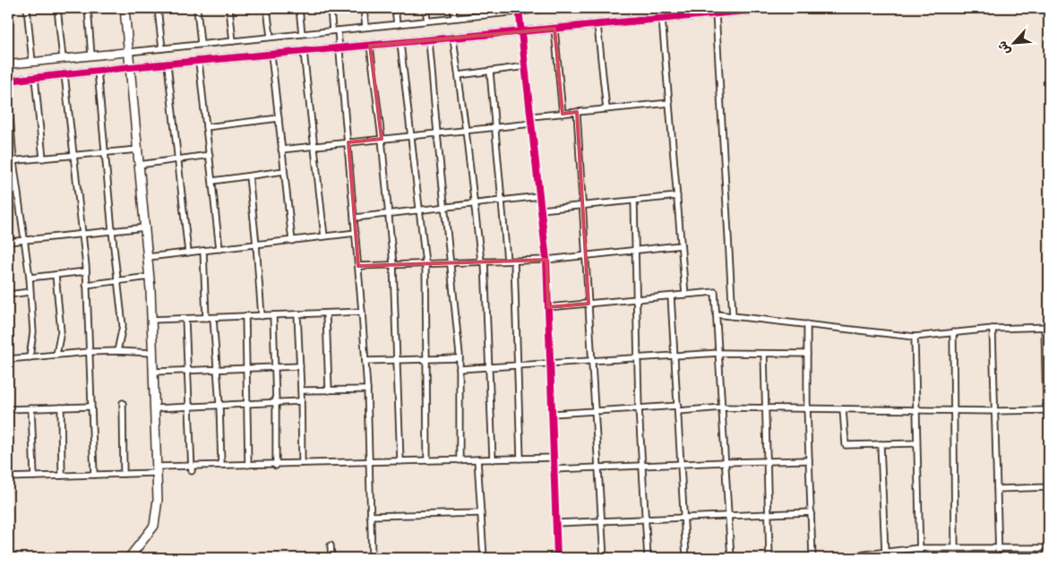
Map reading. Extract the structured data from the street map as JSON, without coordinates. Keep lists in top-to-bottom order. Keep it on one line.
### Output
{"north":"bottom left"}
